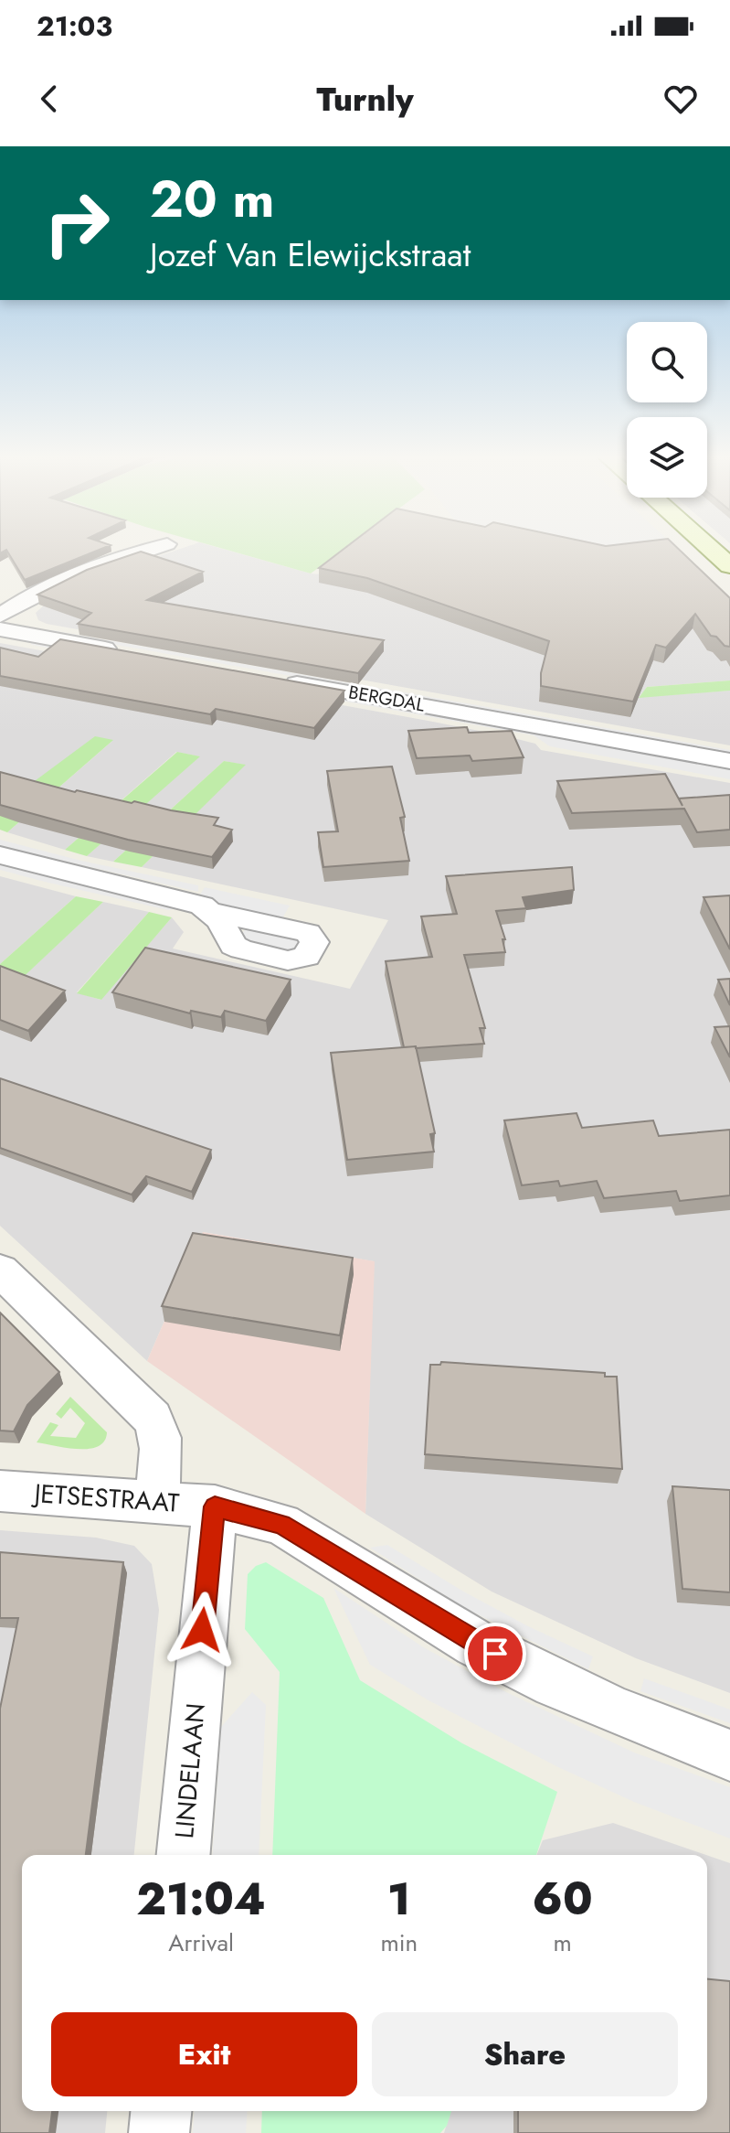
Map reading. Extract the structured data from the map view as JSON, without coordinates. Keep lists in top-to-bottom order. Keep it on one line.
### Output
{"streets":{"street":["BERGDAL","JETSESTRAAT","LINDELAAN"]},"crossings":[["JETSESTRAAT","LINDELAAN"]],"page":{"status":"21:03","header":"Turnly","turn":["20 m","Jozef Van Elewijckstraat"],"eta":["21:04","Arrival","1","min","60","m"],"buttons":["Exit","Share"]}}
